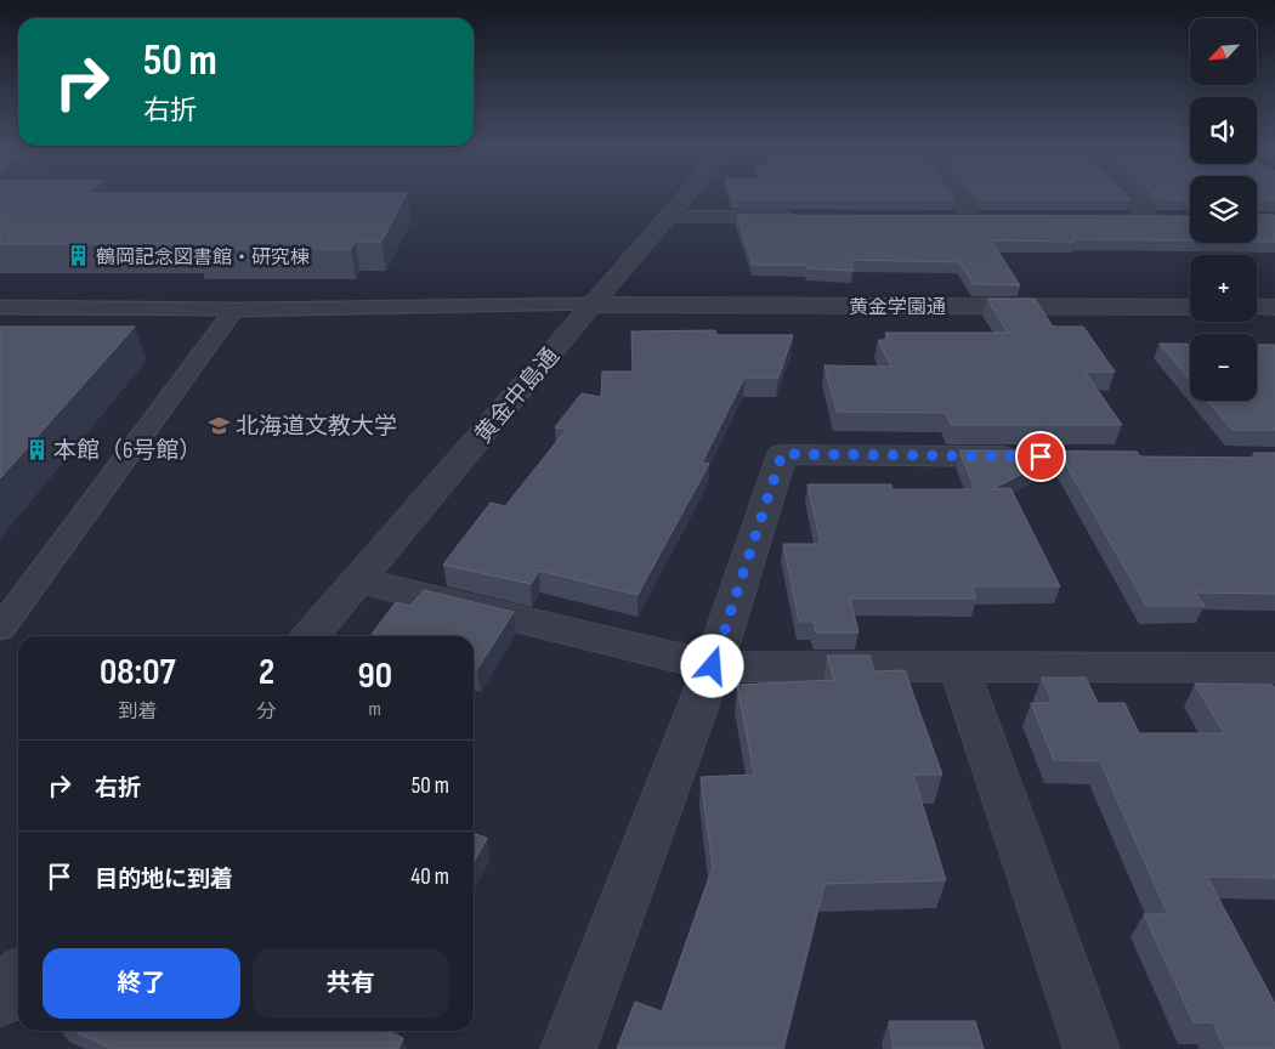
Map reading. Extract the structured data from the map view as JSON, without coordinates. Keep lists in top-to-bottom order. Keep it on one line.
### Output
{"streets":{"street":["黄金学園通","黄金中島通"]},"crossings":[["黄金学園通","黄金中島通"]],"places":{"building":["鶴岡記念図書館・研究棟","本館（6号館）"],"school or university":["北海道文教大学"]},"north":"bottom left","page":{"map_buttons":["+","−"],"turn":["50 m","右折"],"eta":["08:07","到着","2","分","90","m"],"list":[{"name":"右折","value":"50 m"},{"name":"目的地に到着","value":"40 m"}],"buttons":["終了","共有"]}}
